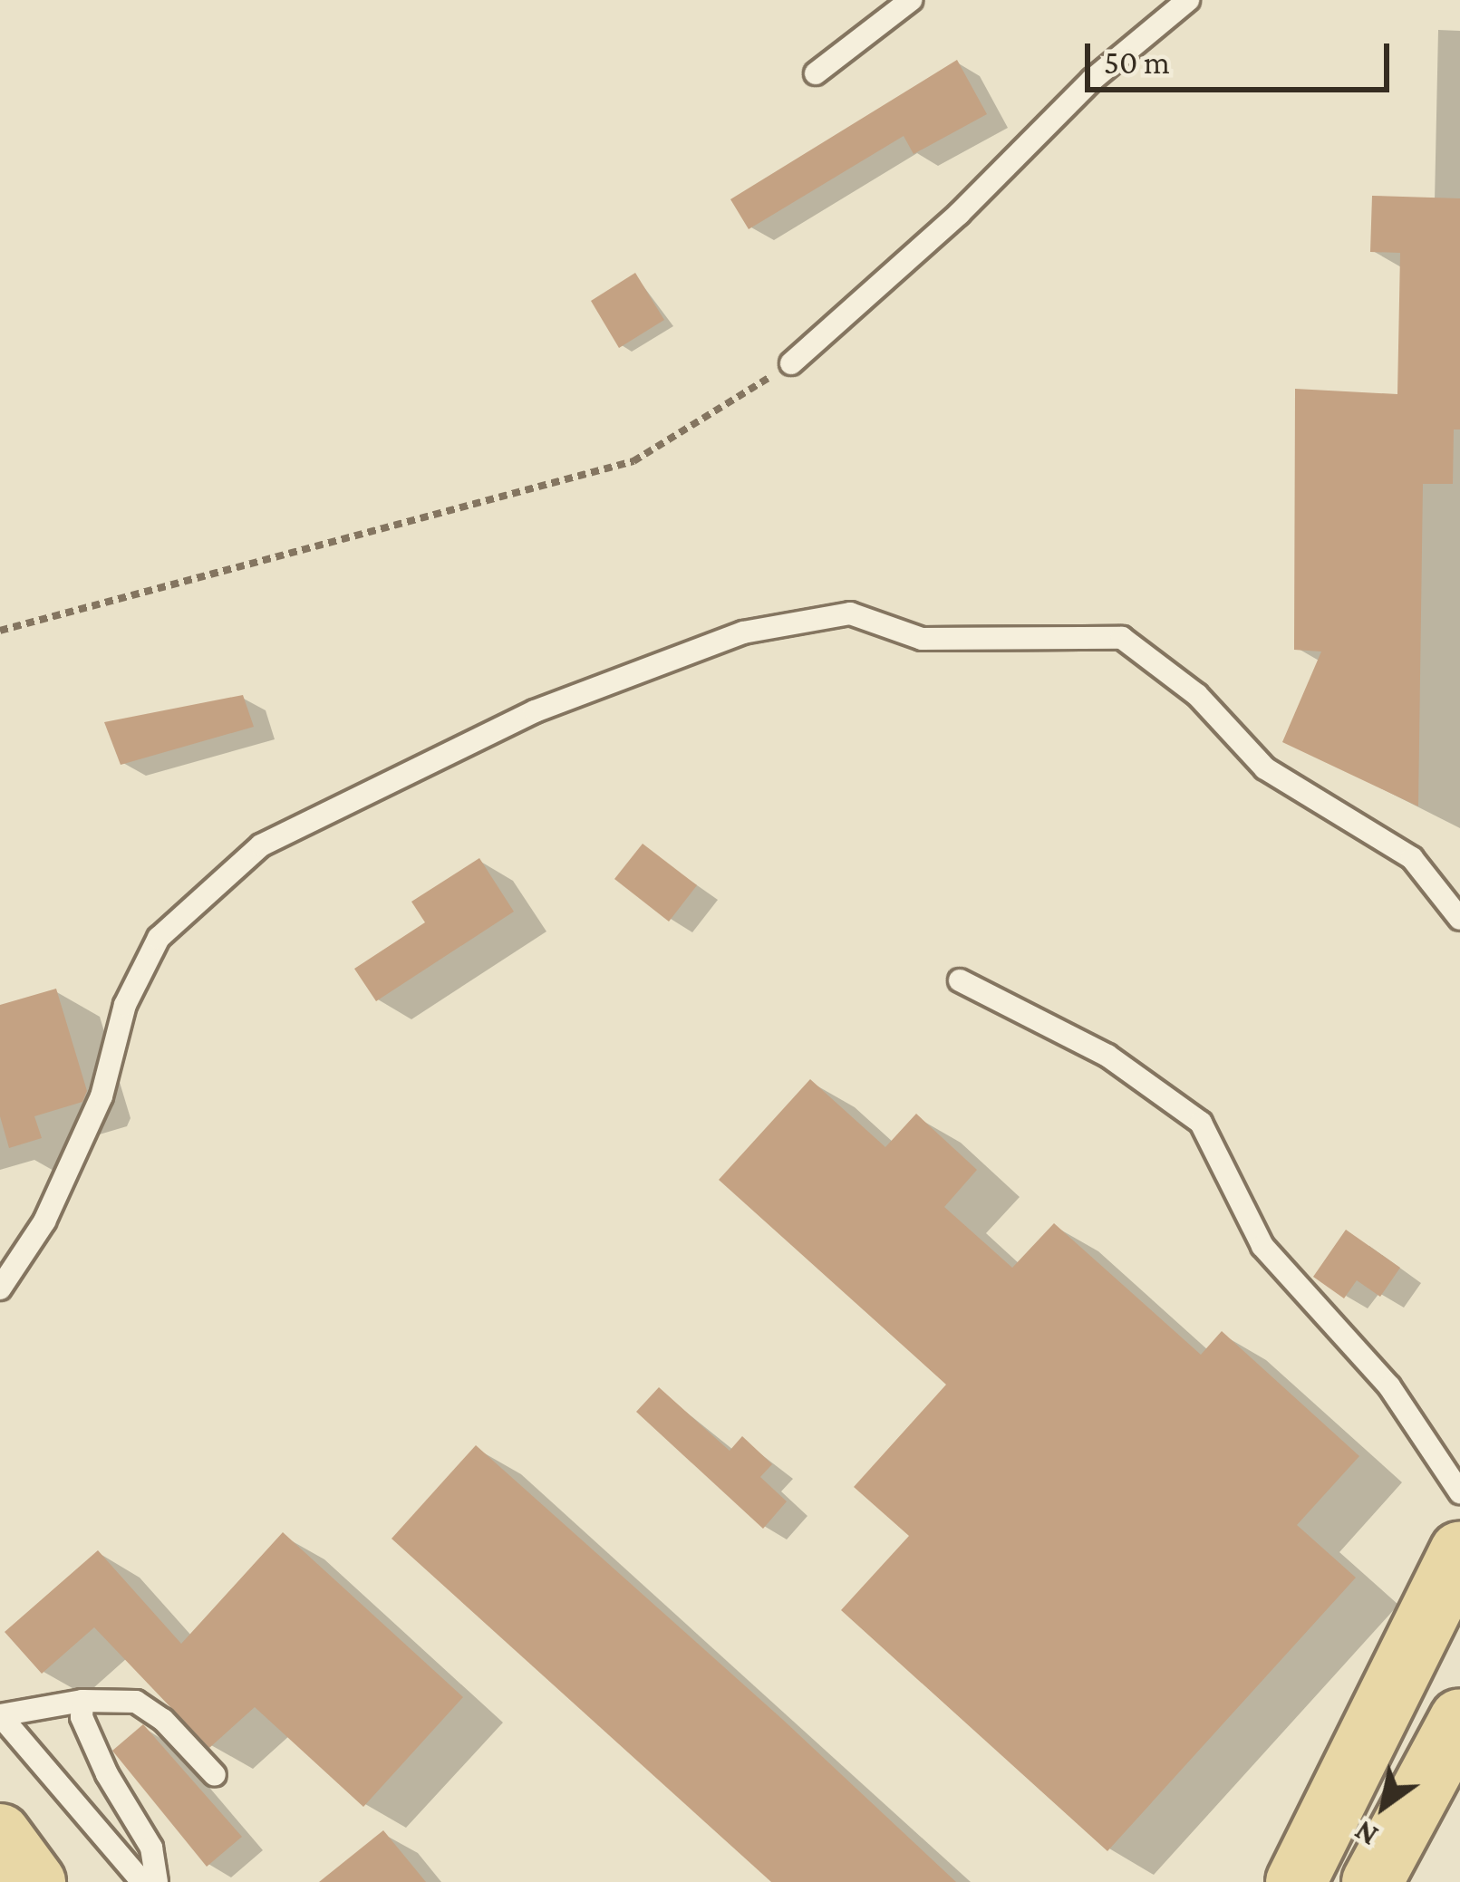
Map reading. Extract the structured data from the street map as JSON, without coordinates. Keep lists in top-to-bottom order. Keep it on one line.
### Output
{"scale_bar":"50 m","north":"bottom left"}
